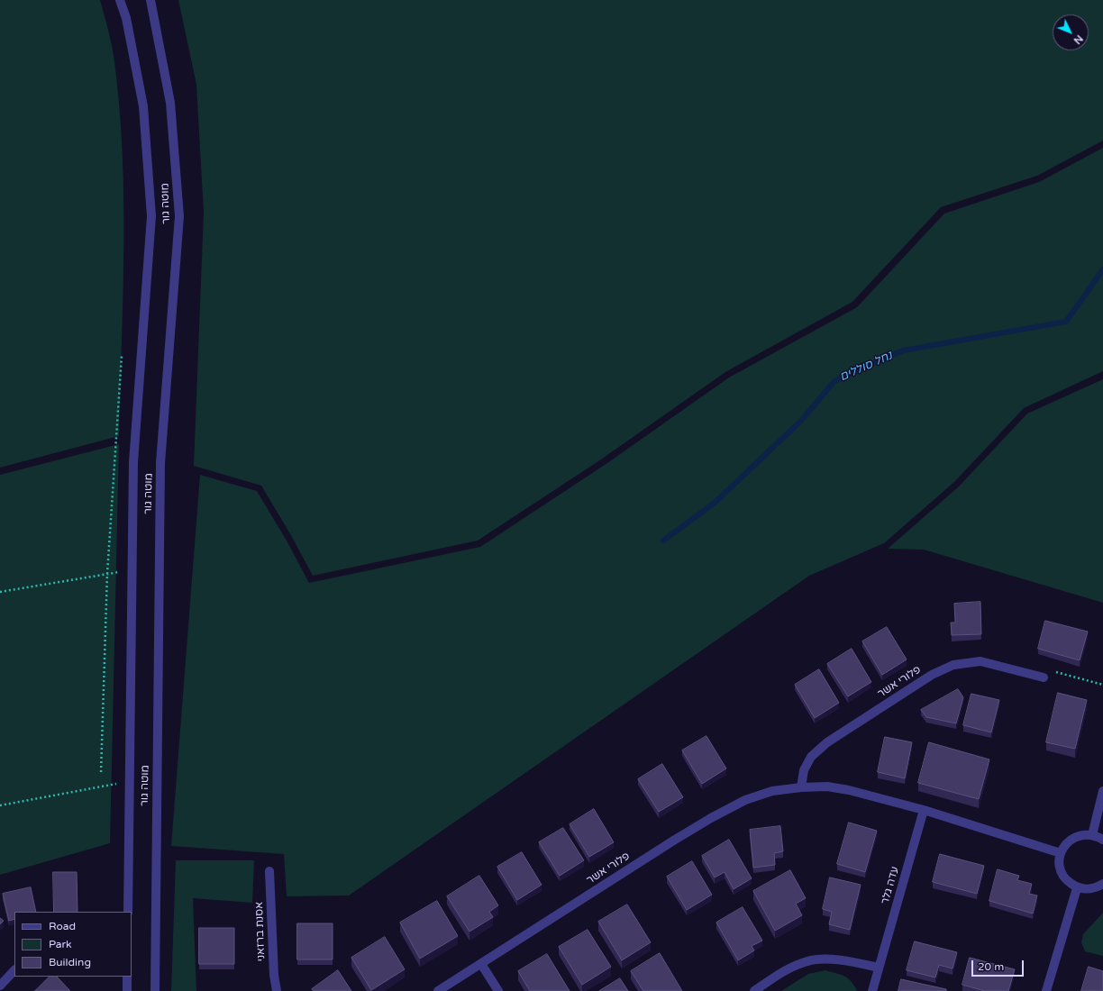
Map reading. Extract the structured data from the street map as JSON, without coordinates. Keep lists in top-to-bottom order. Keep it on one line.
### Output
{"streets":{"street":["מוטה גור","פלורי אשר","עדה גלר","אסנת ברזאני"]},"crossings":[["פלורי אשר","עדה גלר"]],"water":["נחל סוללים"],"legend":["Road","Park","Building"],"scale_bar":"20 m","north":"bottom right"}
